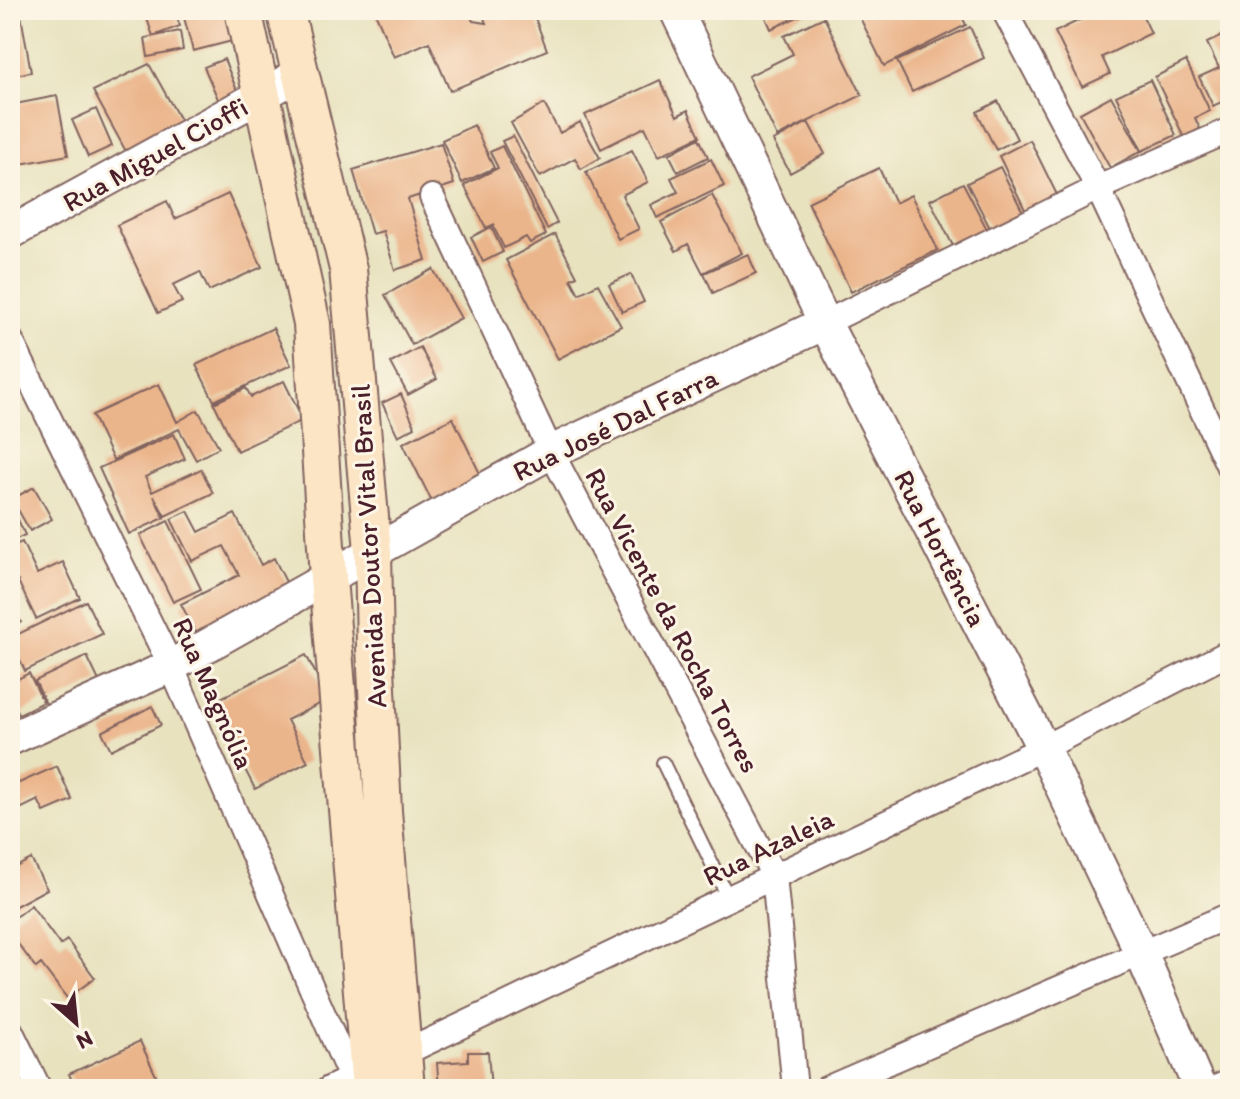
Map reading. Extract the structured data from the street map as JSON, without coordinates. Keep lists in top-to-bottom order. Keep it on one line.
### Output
{"streets":{"main road":["Avenida Doutor Vital Brasil"],"street":["Rua Miguel Cioffi","Rua José Dal Farra","Rua Hortência","Rua Vicente da Rocha Torres","Rua Magnólia","Rua Azaleia"]},"crossings":[["Rua Miguel Cioffi","Avenida Doutor Vital Brasil"],["Rua José Dal Farra","Avenida Doutor Vital Brasil"],["Rua José Dal Farra","Rua Hortência"],["Rua José Dal Farra","Rua Vicente da Rocha Torres"],["Rua José Dal Farra","Rua Magnólia"],["Avenida Doutor Vital Brasil","Rua Magnólia"],["Avenida Doutor Vital Brasil","Rua Azaleia"],["Rua Hortência","Rua Azaleia"],["Rua Vicente da Rocha Torres","Rua Azaleia"],["Rua Magnólia","Rua Azaleia"]],"north":"bottom right"}
